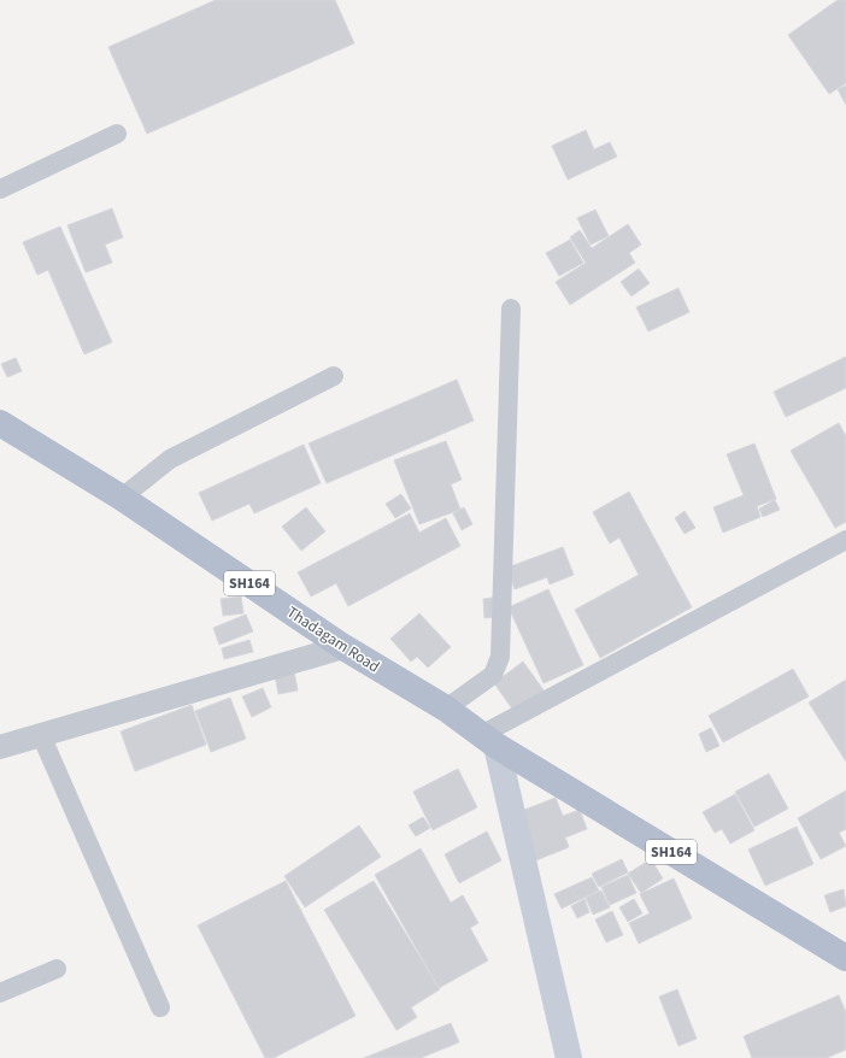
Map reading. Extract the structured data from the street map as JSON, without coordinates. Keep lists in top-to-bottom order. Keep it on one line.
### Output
{"streets":{"main road":["SH164","Thadagam Road"]},"crossings":[["SH164","Thadagam Road"]]}
